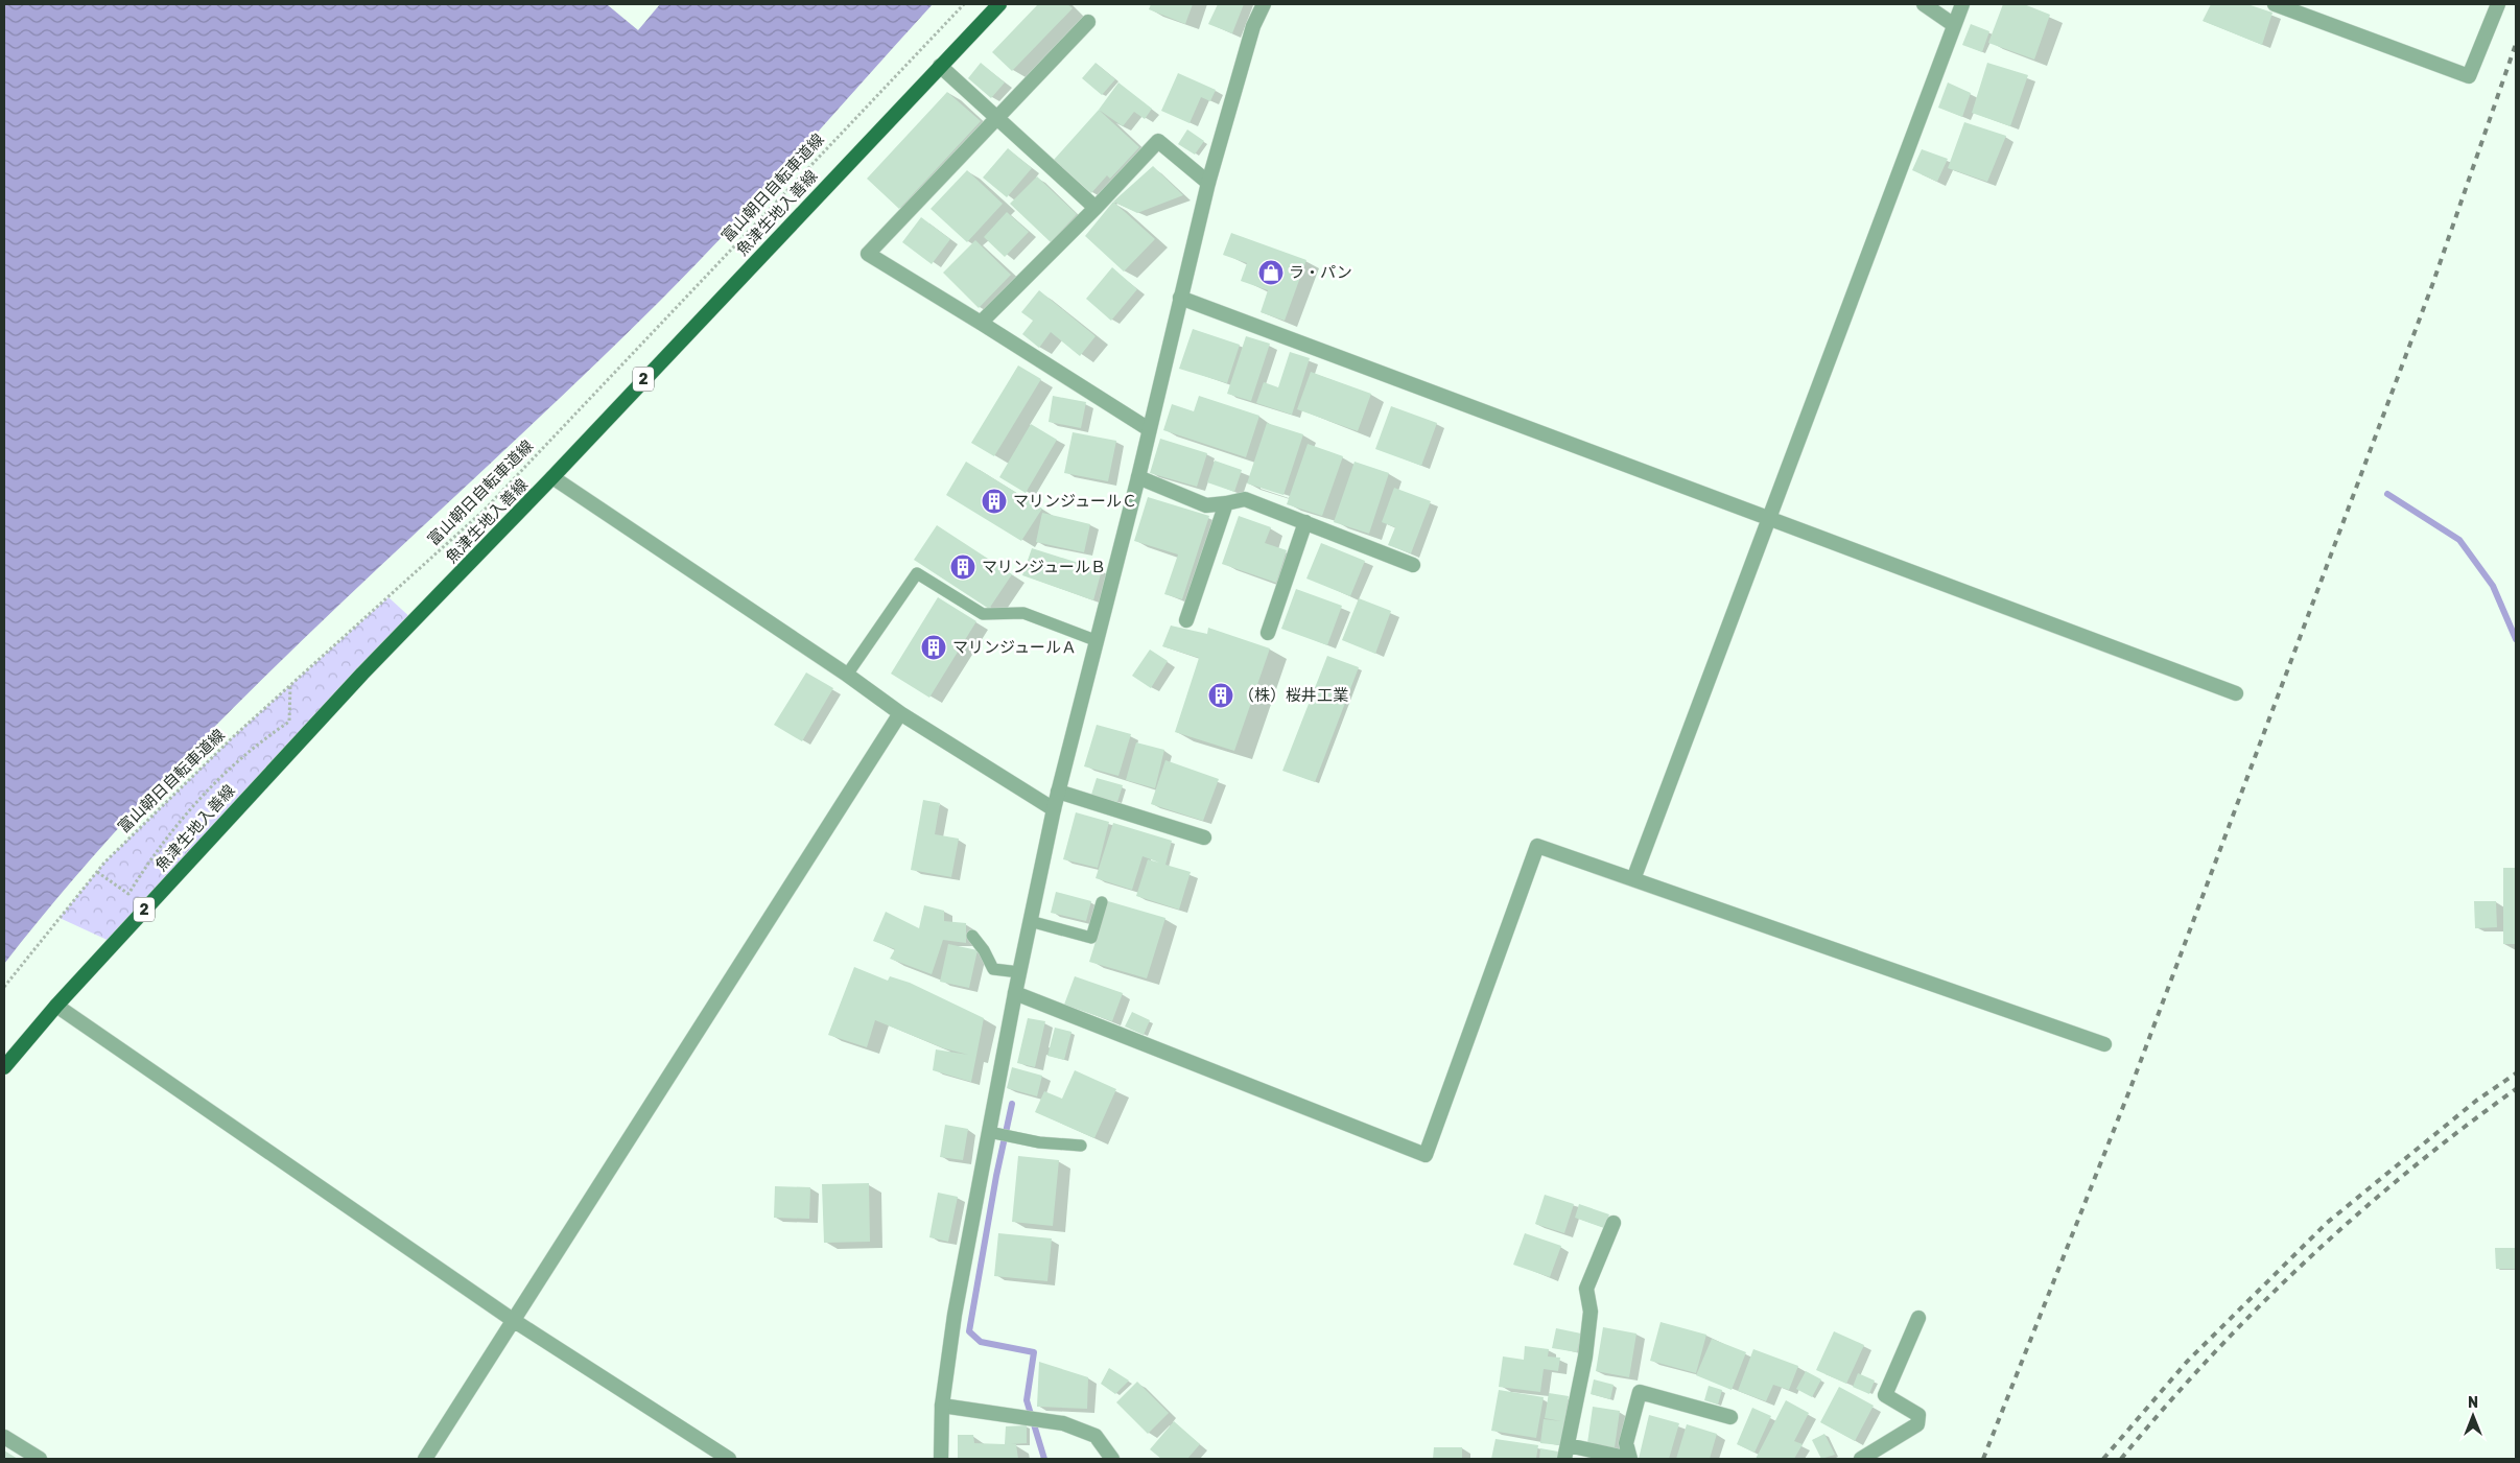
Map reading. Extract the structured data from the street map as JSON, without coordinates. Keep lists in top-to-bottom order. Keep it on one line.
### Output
{"streets":{"main road":["魚津生地入善線","2"],"path":["富山朝日自転車道線"]},"places":{"shop":["ラ・パン"],"building":["マリンジュールＣ","マリンジュールＢ","マリンジュールＡ","（株）桜井工業"]},"north":"top"}
